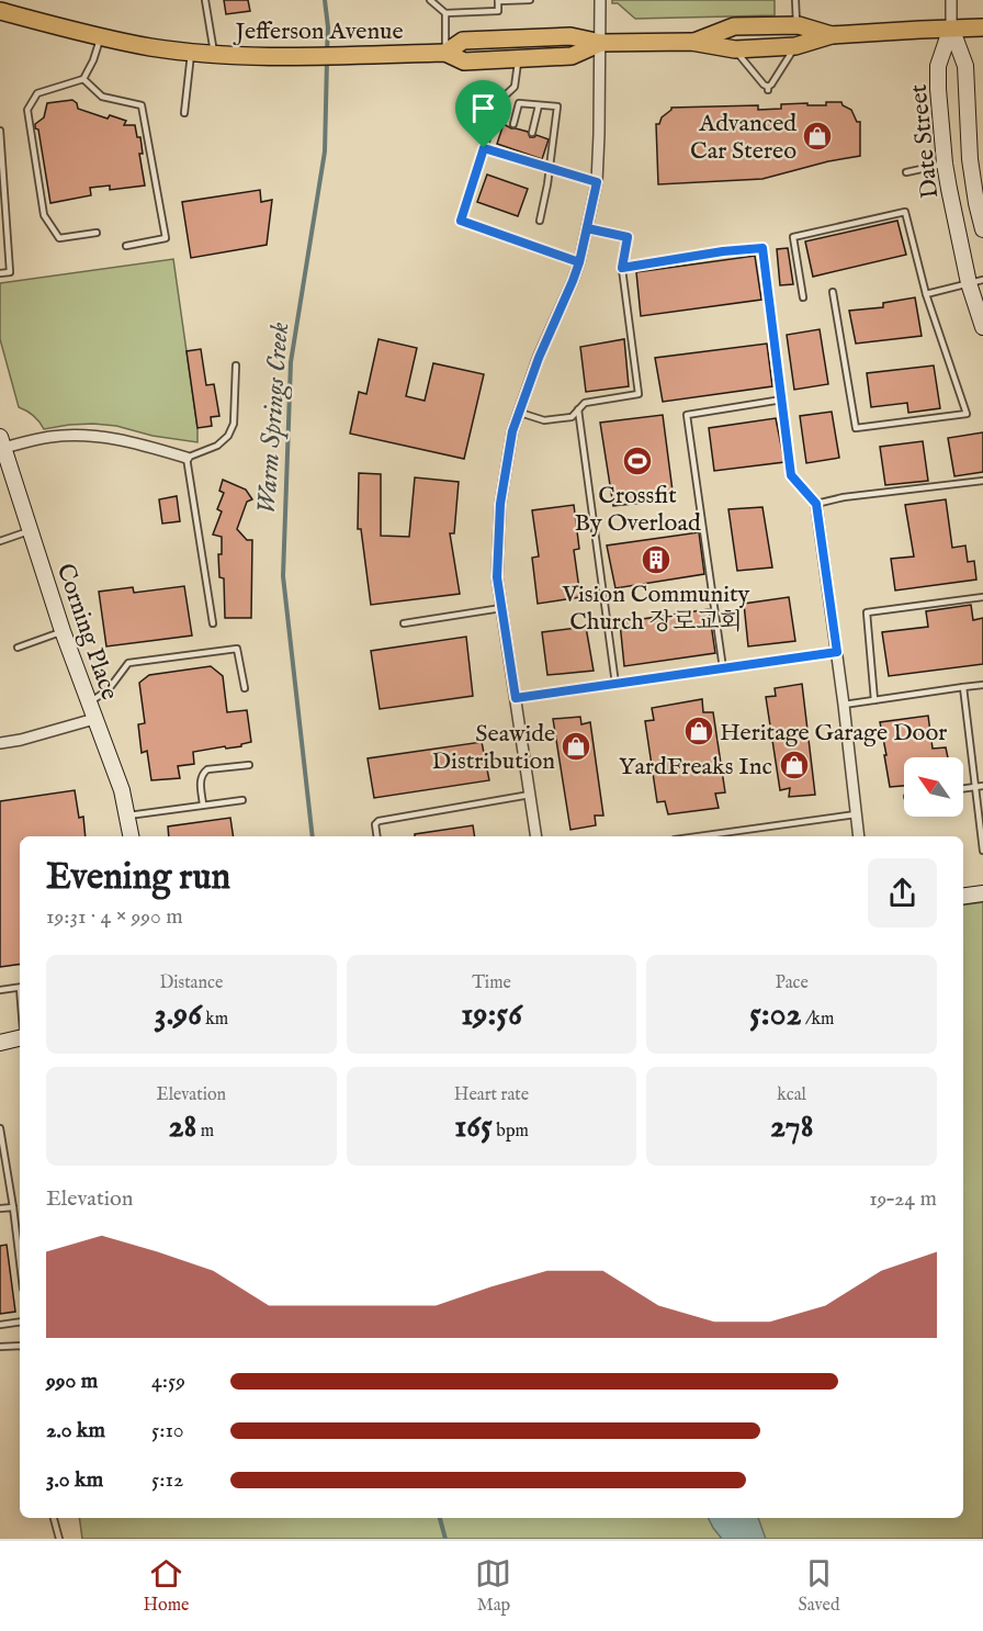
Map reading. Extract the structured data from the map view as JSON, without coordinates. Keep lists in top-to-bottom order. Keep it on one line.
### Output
{"streets":{"main road":["Jefferson Avenue"],"street":["Date Street","Corning Place"]},"crossings":[["Jefferson Avenue","Date Street"]],"water":["Warm Springs Creek"],"places":{"shop":["Advanced Car Stereo","Heritage Garage Door","Seawide Distribution","YardFreaks Inc"],"sports":["Crossfit By Overload"],"building":["Vision Community Church 장로교회"]},"north":"top left","page":{"heading":["Evening run","19:31 · 4 × 990 m"],"stats":[["Distance","3.96 km"],["Time","19:56"],["Pace","5:02 /km"],["Elevation","28 m"],["Heart rate","165 bpm"],["kcal","278"]],"chart":["Elevation","19–24 m"],"list":[{"name":"990 m","note":"4:59"},{"name":"2.0 km","note":"5:10"},{"name":"3.0 km","note":"5:12"}],"tabs":["Home","Map","Saved"]}}
